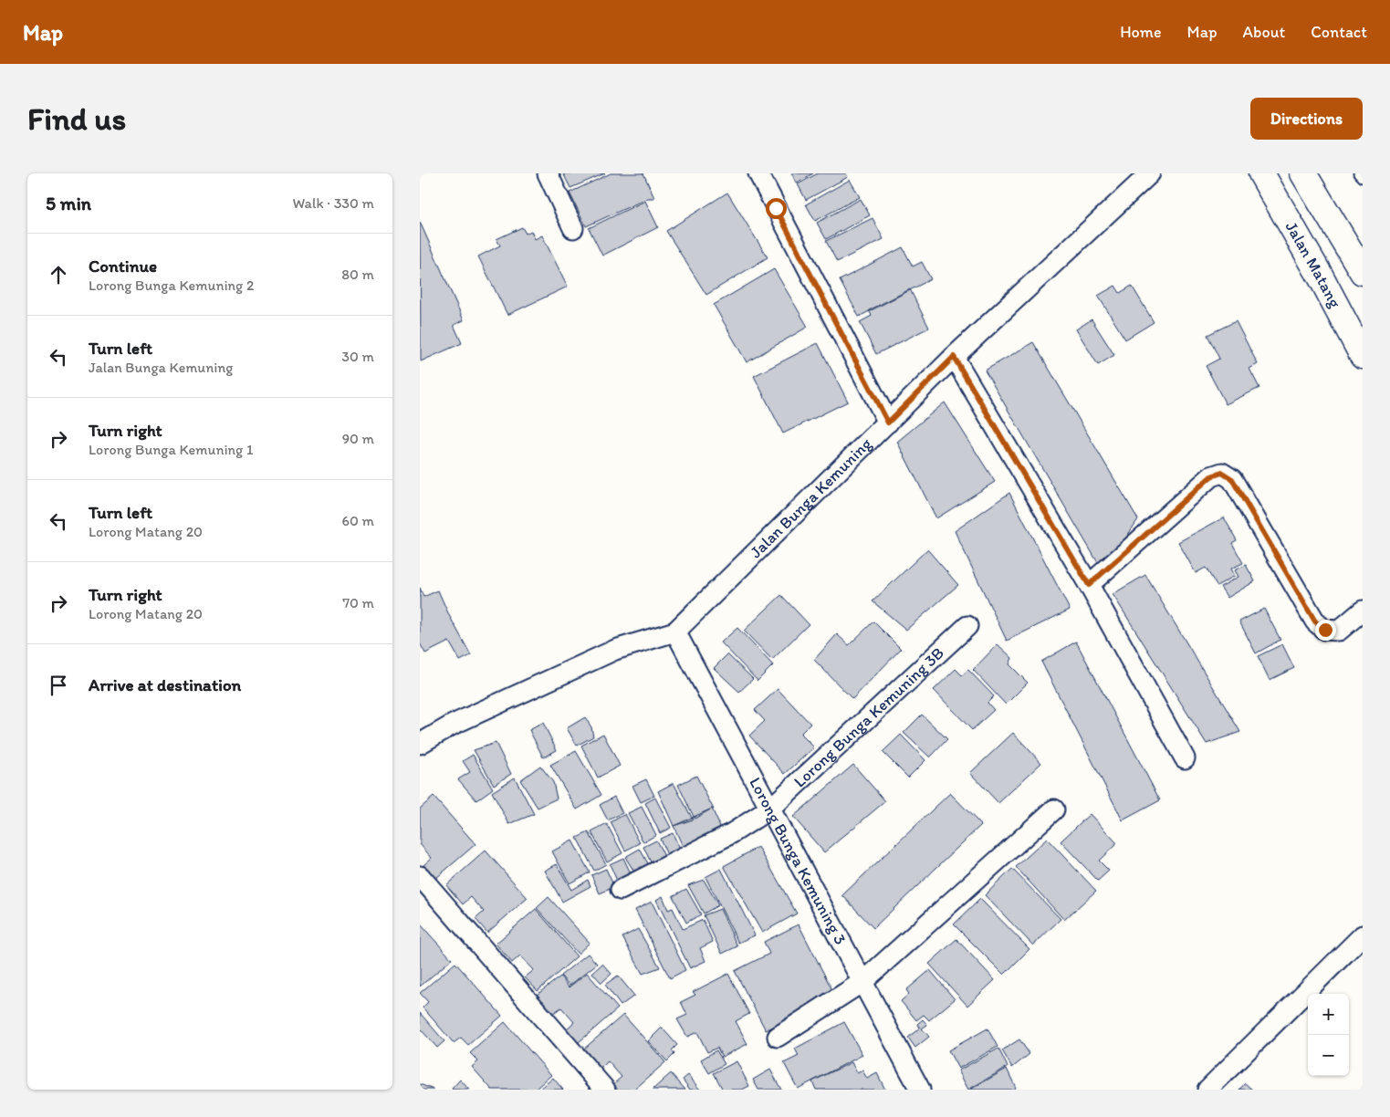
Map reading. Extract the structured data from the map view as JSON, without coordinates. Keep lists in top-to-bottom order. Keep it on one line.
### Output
{"streets":{"main road":["Jalan Matang"],"street":["Jalan Bunga Kemuning","Lorong Bunga Kemuning 3B","Lorong Bunga Kemuning 3"]},"crossings":[["Jalan Bunga Kemuning","Lorong Bunga Kemuning 3"],["Lorong Bunga Kemuning 3B","Lorong Bunga Kemuning 3"]],"page":{"header":"Map","nav":["Home","Map","About","Contact"],"buttons":"Directions","title":"Find us","heading":["5 min","Walk · 330 m"],"list":[["Continue","Lorong Bunga Kemuning 2","80 m"],["Turn left","Jalan Bunga Kemuning","30 m"],["Turn right","Lorong Bunga Kemuning 1","90 m"],["Turn left","Lorong Matang 20","60 m"],["Turn right","Lorong Matang 20","70 m"],"Arrive at destination"],"map_buttons":["+","−"]}}
